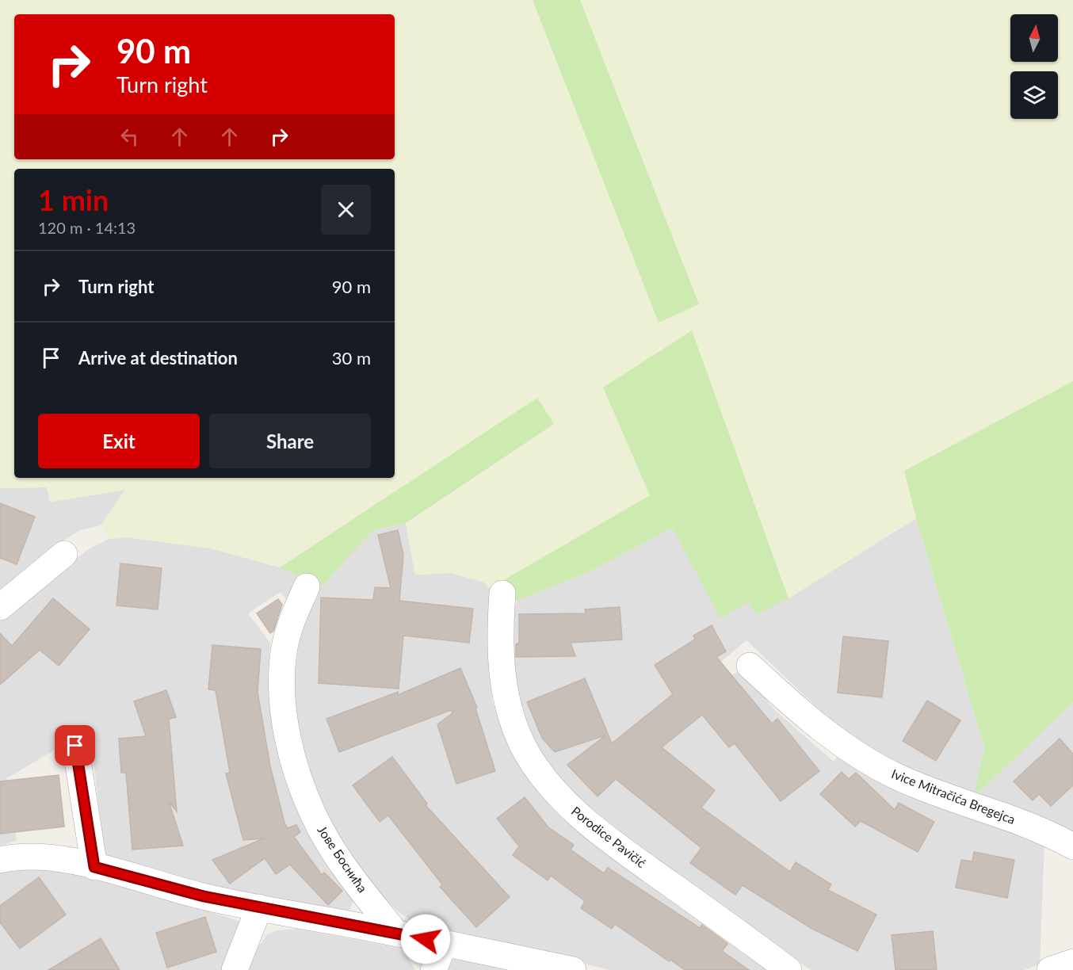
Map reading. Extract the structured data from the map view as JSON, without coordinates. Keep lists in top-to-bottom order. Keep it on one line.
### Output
{"streets":{"street":["Ivice Mitračića Bregejca","Porodice Pavičić","Јове Боснића"]},"north":"top","page":{"turn":["90 m","Turn right"],"heading":["1 min","120 m · 14:13"],"list":[{"name":"Turn right","value":"90 m"},{"name":"Arrive at destination","value":"30 m"}],"buttons":["Exit","Share"]}}
